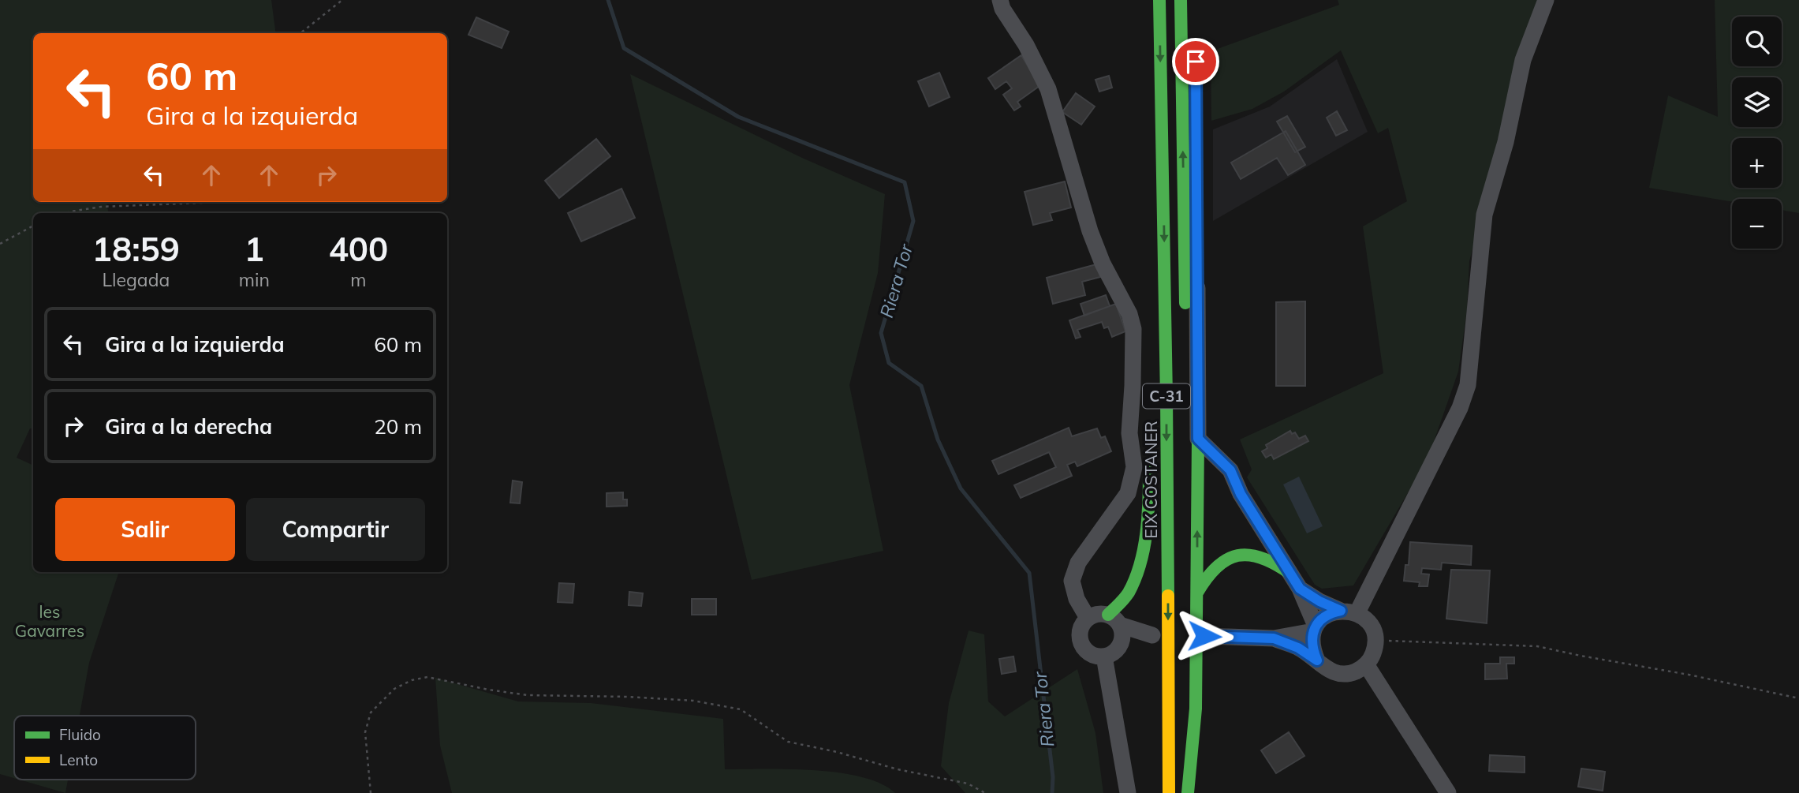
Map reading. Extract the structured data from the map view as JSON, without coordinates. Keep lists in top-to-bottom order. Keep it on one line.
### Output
{"streets":{"highway":["C-31","EIX COSTANER"]},"water":["Riera Tor"],"parks":["les Gavarres"],"legend":["Fluido","Lento"],"page":{"map_buttons":["+","−"],"turn":["60 m","Gira a la izquierda"],"eta":["18:59","Llegada","1","min","400","m"],"list":[{"name":"Gira a la izquierda","value":"60 m"},{"name":"Gira a la derecha","value":"20 m"}],"buttons":["Salir","Compartir"]}}
